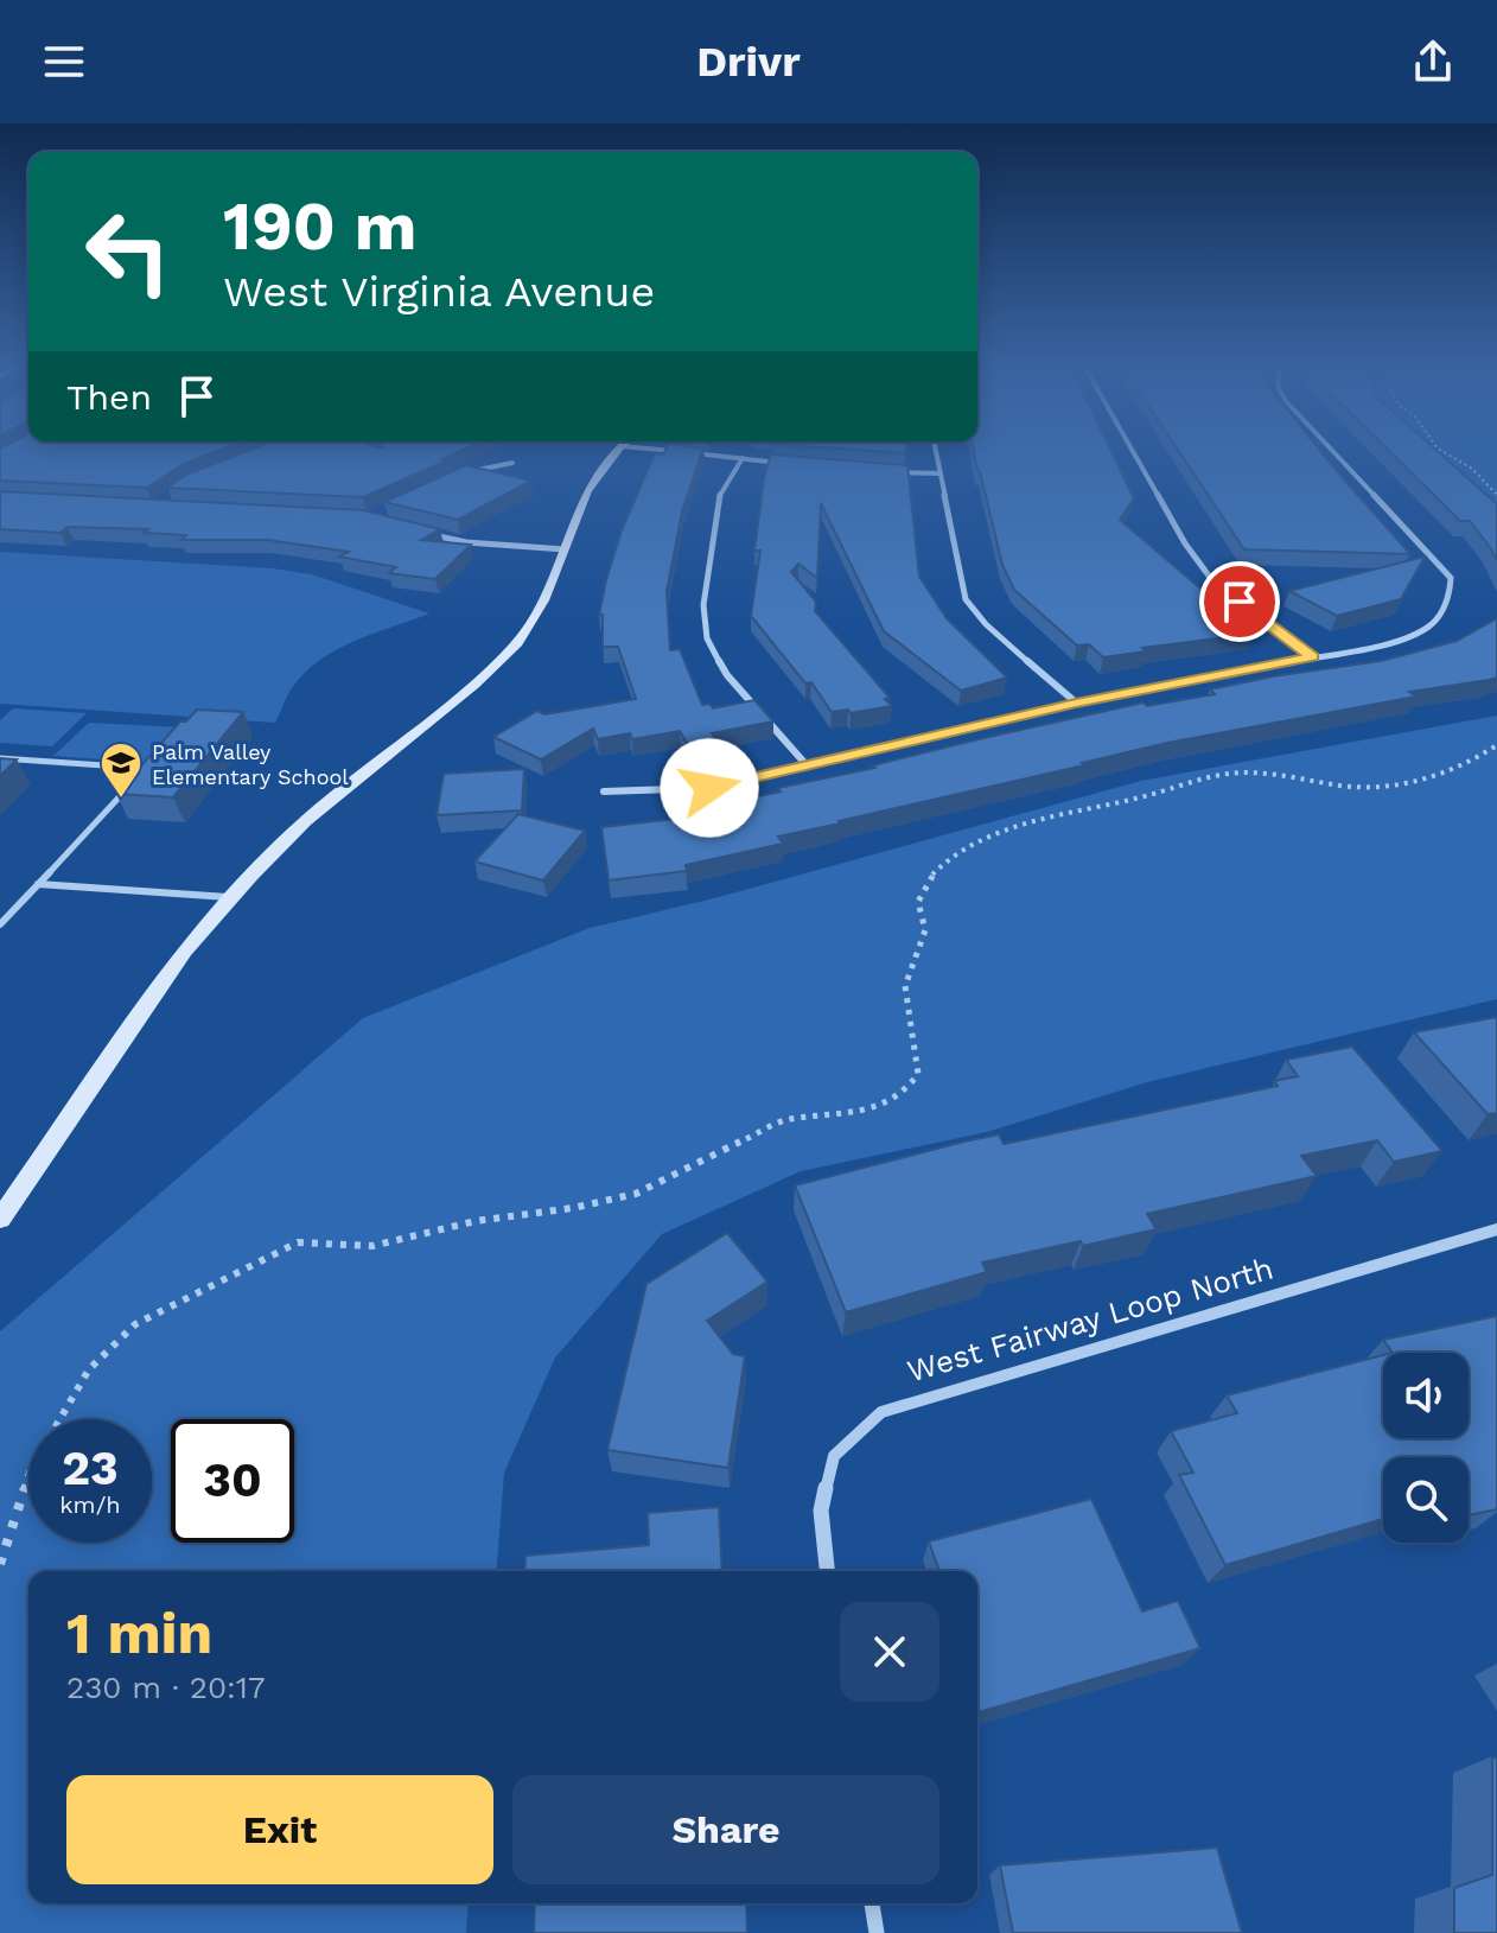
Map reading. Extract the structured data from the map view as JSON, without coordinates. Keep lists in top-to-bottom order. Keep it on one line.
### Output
{"streets":{"street":["West Fairway Loop North"]},"places":{"school or university":["Palm Valley Elementary School"]},"page":{"header":"Drivr","turn":["190 m","West Virginia Avenue"],"then":"Then","speed":"23 km/h","limit":"30","heading":["1 min","230 m · 20:17"],"buttons":["Exit","Share"]}}
